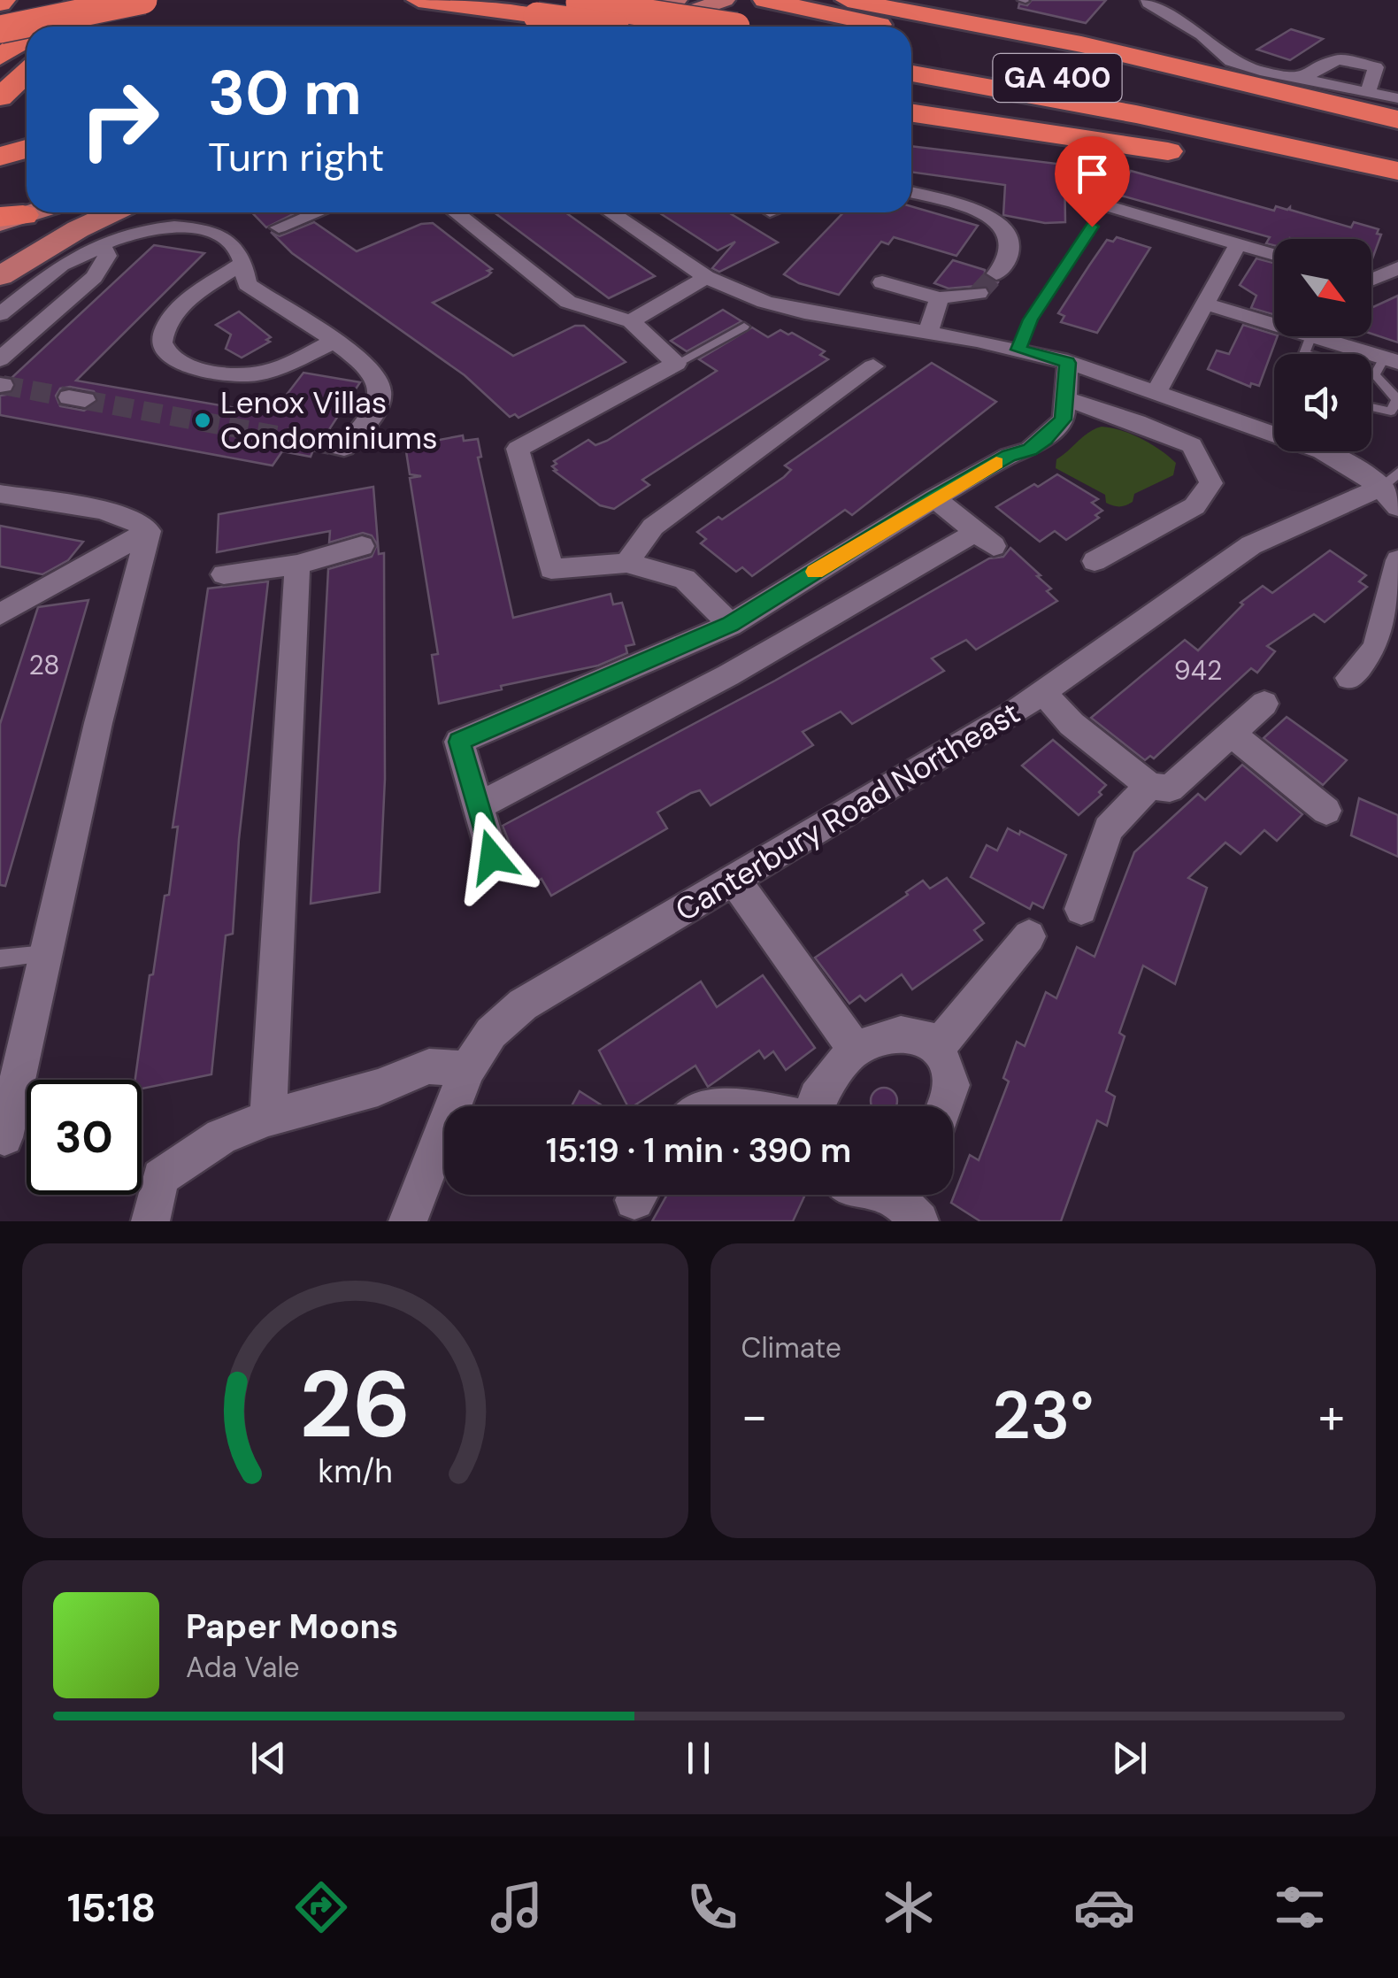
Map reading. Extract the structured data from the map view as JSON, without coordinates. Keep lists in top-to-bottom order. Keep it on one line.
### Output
{"streets":{"highway":["GA 400"],"street":["Canterbury Road Northeast"]},"places":["Lenox Villas Condominiums"],"house_numbers":["28","942"],"north":"bottom right","page":{"turn":["30 m","Turn right"],"limit":"30","trip":"15:19 · 1 min · 390 m","tile":"Climate","heat":["−","23°","+"],"song":["Paper Moons","Ada Vale"],"tabs":"15:18","gauge":["26","km/h"]}}
